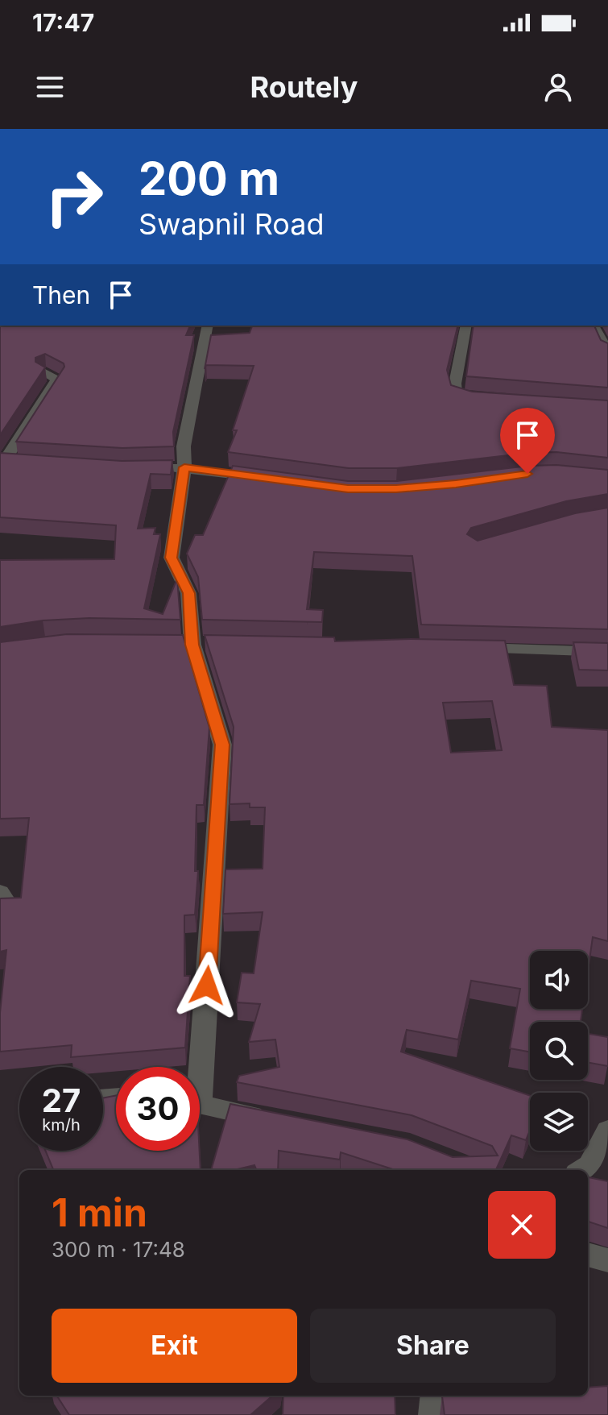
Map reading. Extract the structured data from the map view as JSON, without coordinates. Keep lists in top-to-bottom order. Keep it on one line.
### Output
{"page":{"status":"17:47","header":"Routely","turn":["200 m","Swapnil Road"],"then":"Then","speed":"27 km/h","limit":"30","heading":["1 min","300 m · 17:48"],"buttons":["Exit","Share"]}}
